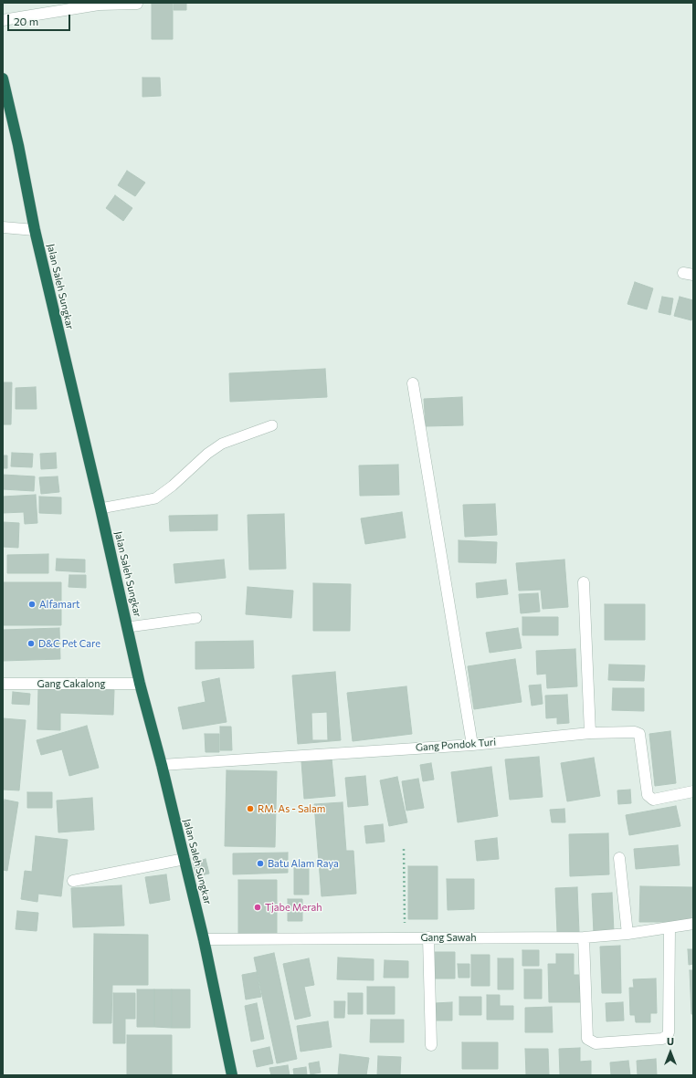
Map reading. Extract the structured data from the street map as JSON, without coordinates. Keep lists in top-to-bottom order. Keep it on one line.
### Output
{"streets":{"highway":["Jalan Saleh Sungkar"],"street":["Gang Cakalong","Gang Pondok Turi","Gang Sawah"]},"crossings":[["Jalan Saleh Sungkar","Gang Cakalong"],["Jalan Saleh Sungkar","Gang Pondok Turi"],["Jalan Saleh Sungkar","Gang Sawah"]],"places":["Alfamart","D&C Pet Care","RM. As - Salam","Batu Alam Raya","Tjabe Merah"],"scale_bar":"20 m","north":"top"}
